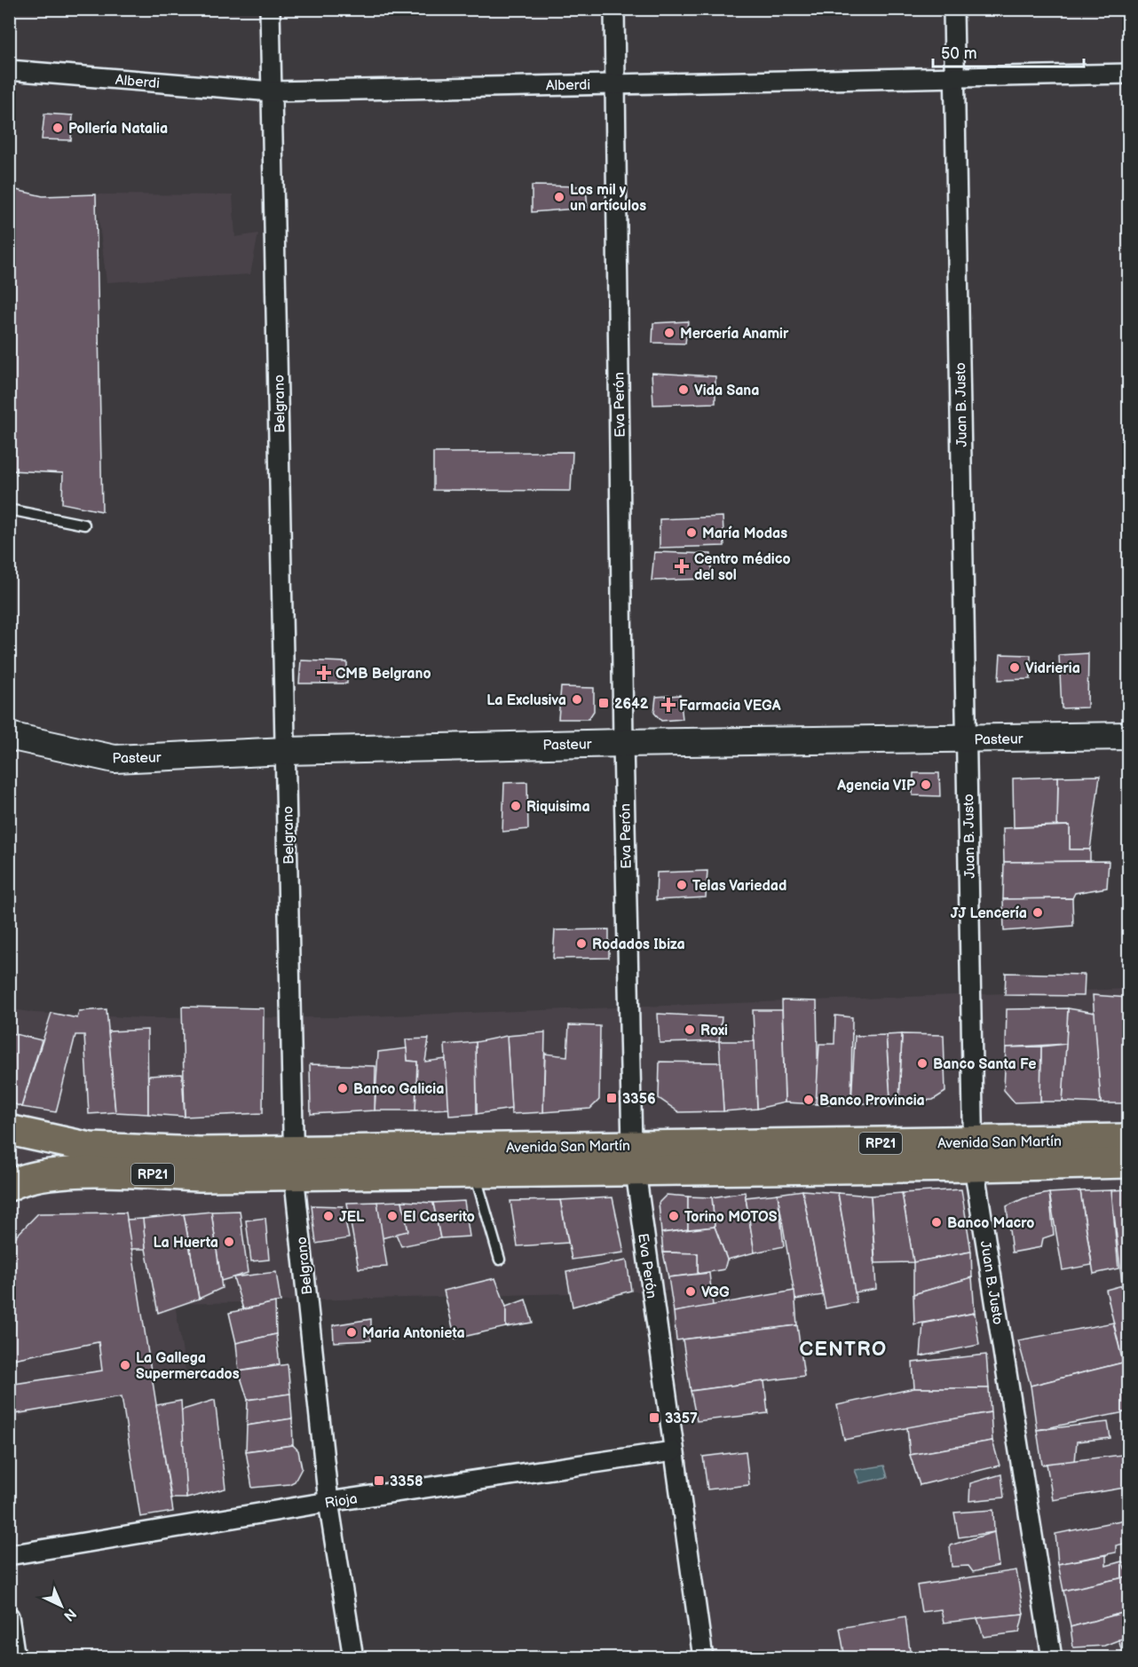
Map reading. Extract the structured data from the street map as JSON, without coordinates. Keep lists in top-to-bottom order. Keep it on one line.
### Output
{"streets":{"main road":["Avenida San Martín","RP21"],"street":["Alberdi","Belgrano","Eva Perón","Juan B. Justo","Pasteur","Rioja"]},"crossings":[["Alberdi","Belgrano"],["Alberdi","Eva Perón"],["Alberdi","Juan B. Justo"],["Belgrano","Pasteur"],["Belgrano","Avenida San Martín"],["Belgrano","Rioja"],["Eva Perón","Pasteur"],["Eva Perón","Avenida San Martín"],["Eva Perón","Rioja"],["Juan B. Justo","Pasteur"],["Juan B. Justo","Avenida San Martín"]],"districts":["CENTRO"],"places":{"other":["Pollería Natalia","Los mil y un artículos","Mercería Anamir","Vida Sana","María Modas","Vidrieria","La Exclusiva","Agencia VIP","Riquisima","Telas Variedad","JJ Lencería","Rodados Ibiza","Roxi","Banco Santa Fe","Banco Galicia","Banco Provincia","JEL","El Caserito","Torino MOTOS","Banco Macro","La Huerta","VGG","Maria Antonieta","La Gallega Supermercados"],"health":["Centro médico del sol","CMB Belgrano","Farmacia VEGA"],"transit":["2642","3356","3357","3358"]},"scale_bar":"50 m","north":"bottom right"}
